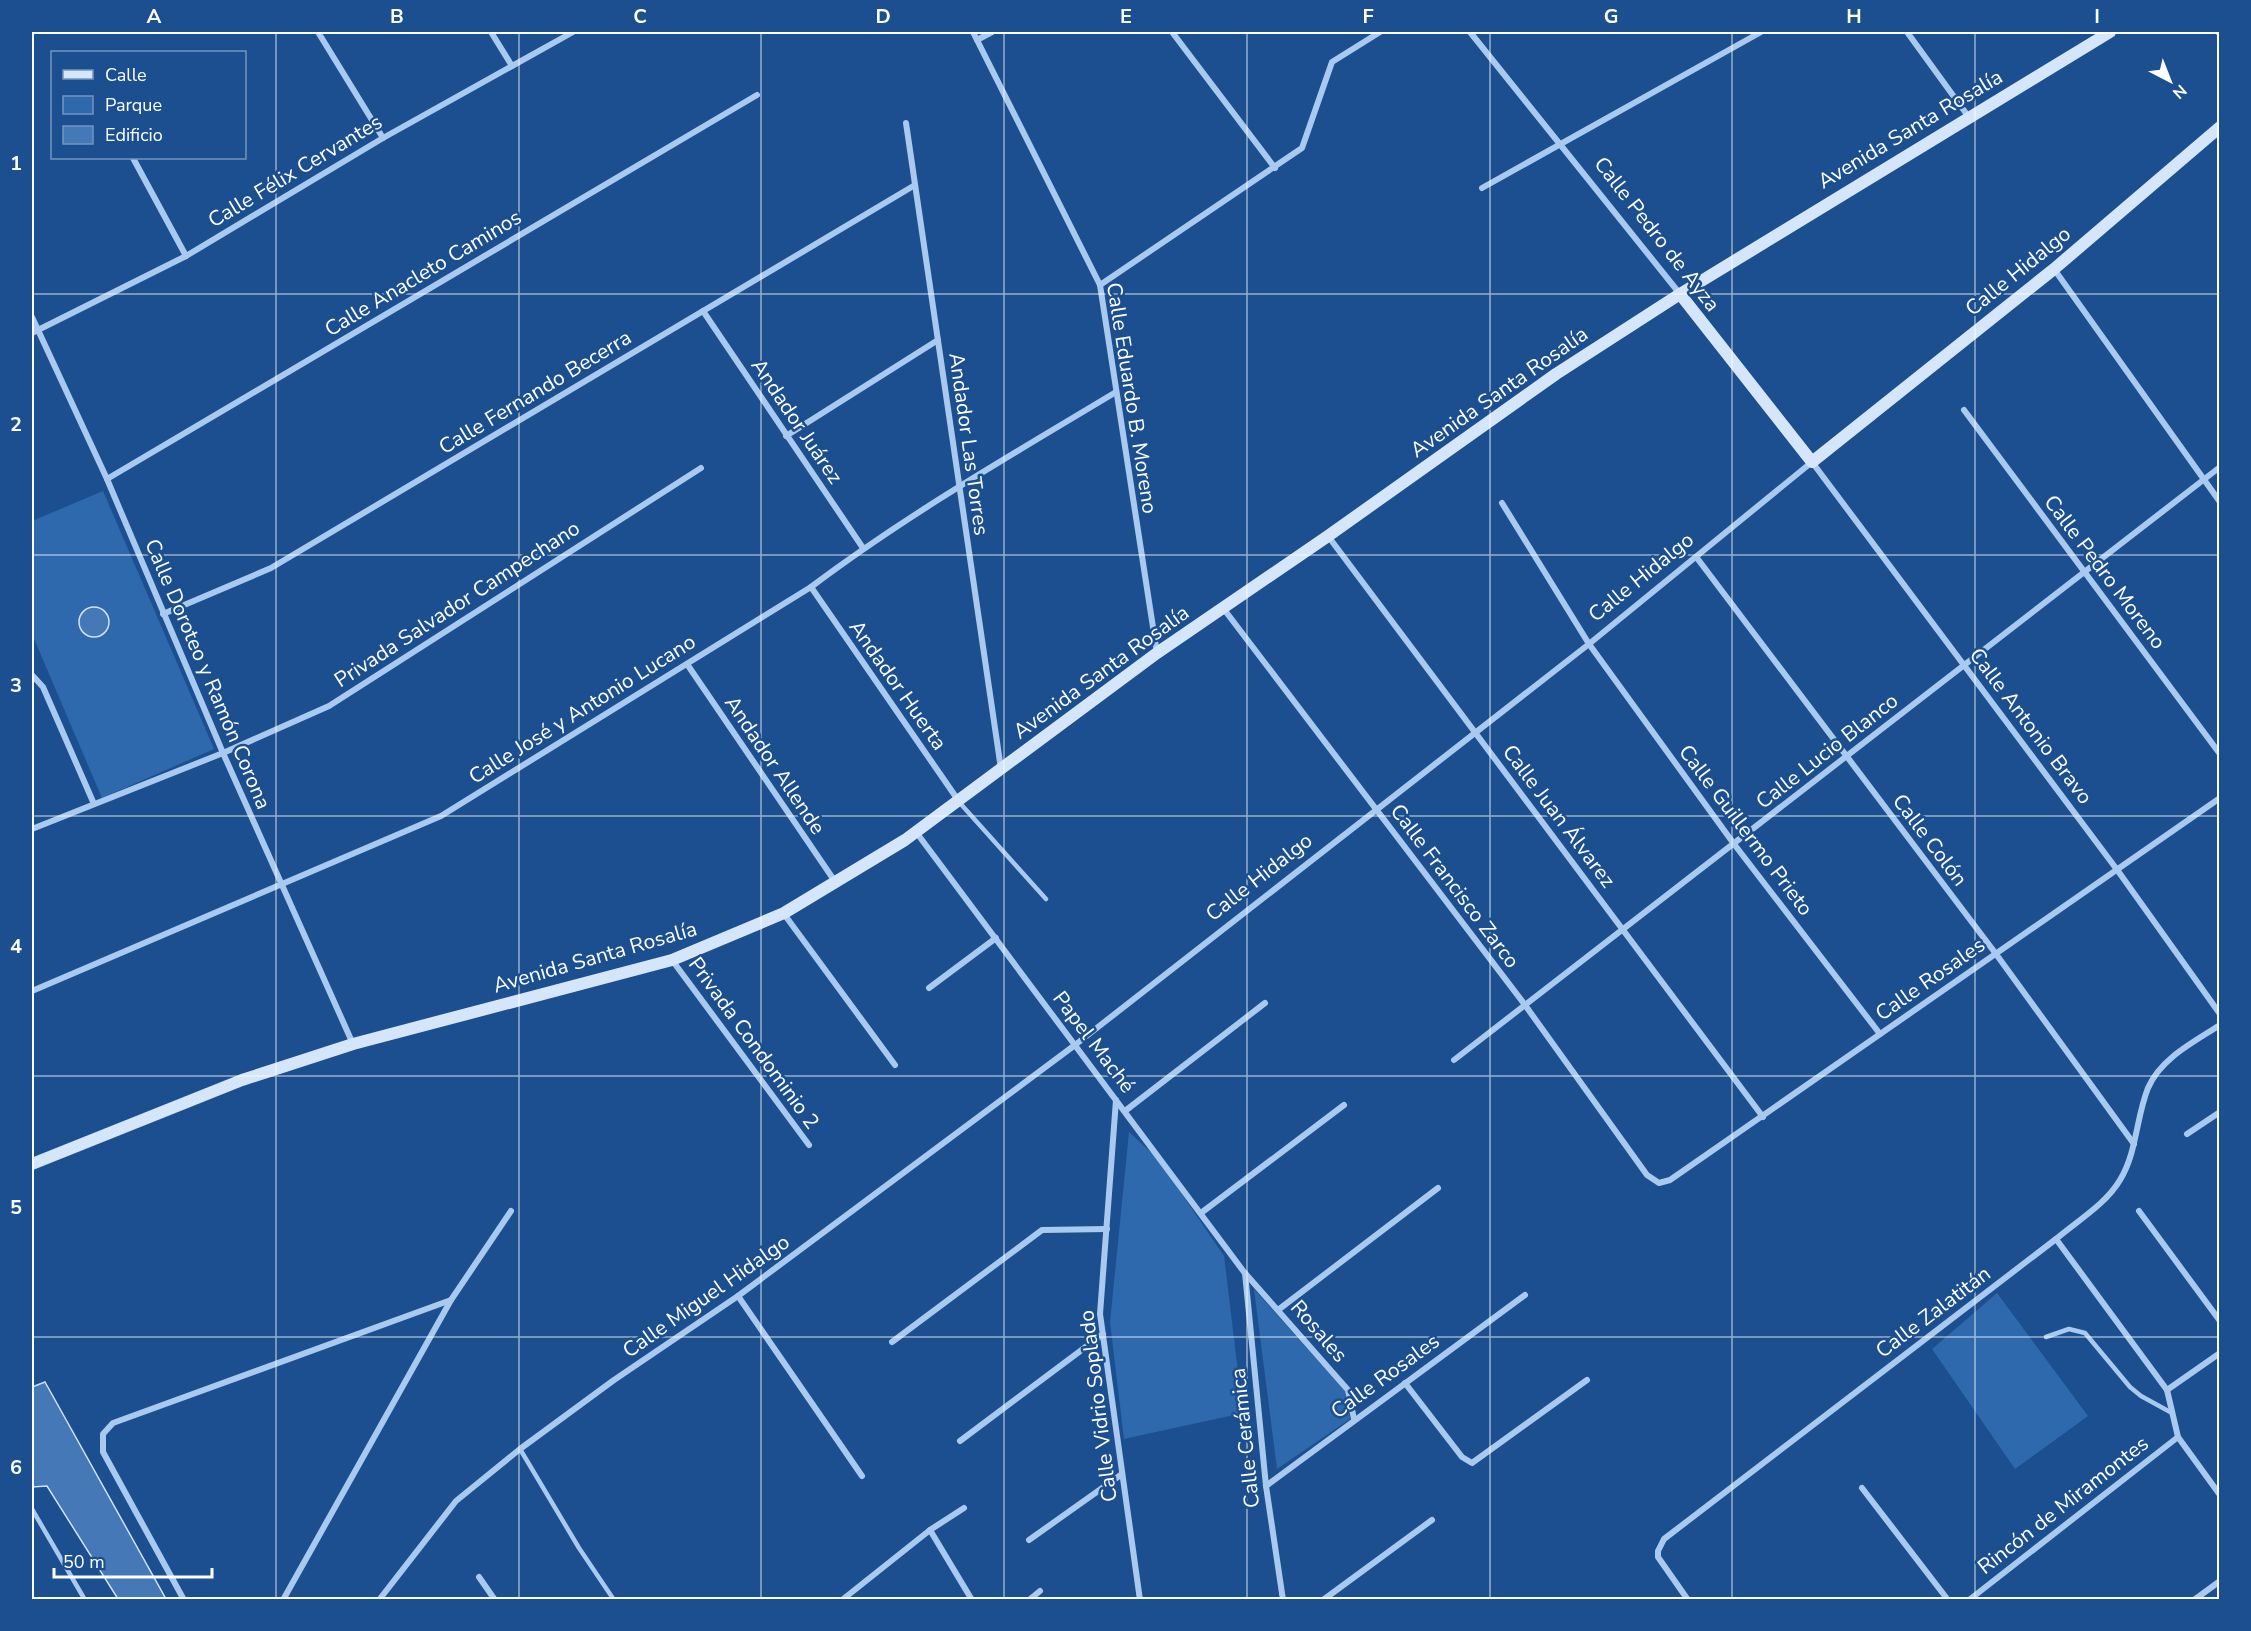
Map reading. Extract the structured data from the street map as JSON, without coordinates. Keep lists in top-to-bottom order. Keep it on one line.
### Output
{"streets":{"street":["Avenida Santa Rosalía","Calle Félix Cervantes","Calle Pedro de Ayza","Calle Hidalgo","Calle Anacleto Caminos","Calle Fernando Becerra","Calle Eduardo B. Moreno","Andador Juárez","Andador Las Torres","Calle Pedro Moreno","Privada Salvador Campechano","Calle Doroteo y Ramón Corona","Andador Huerta","Calle José y Antonio Lucano","Calle Antonio Bravo","Calle Lucio Blanco","Andador Allende","Calle Juan Álvarez","Calle Guillermo Prieto","Calle Colón","Calle Francisco Zarco","Calle Rosales","Papel Maché","Privada Condominio 2","Calle Miguel Hidalgo","Calle Zalatitán","Rosales","Calle Vidrio Soplado","Calle Cerámica","Rincón de Miramontes"]},"crossings":[["Avenida Santa Rosalía","Calle Pedro de Ayza"],["Avenida Santa Rosalía","Calle Eduardo B. Moreno"],["Avenida Santa Rosalía","Andador Las Torres"],["Avenida Santa Rosalía","Calle Doroteo y Ramón Corona"],["Avenida Santa Rosalía","Andador Huerta"],["Avenida Santa Rosalía","Andador Allende"],["Avenida Santa Rosalía","Calle Juan Álvarez"],["Avenida Santa Rosalía","Calle Francisco Zarco"],["Avenida Santa Rosalía","Papel Maché"],["Avenida Santa Rosalía","Privada Condominio 2"],["Calle Félix Cervantes","Calle Doroteo y Ramón Corona"],["Calle Pedro de Ayza","Calle Hidalgo"],["Calle Pedro de Ayza","Calle Antonio Bravo"],["Calle Hidalgo","Calle Antonio Bravo"],["Calle Hidalgo","Calle Juan Álvarez"],["Calle Hidalgo","Calle Guillermo Prieto"],["Calle Hidalgo","Calle Colón"],["Calle Hidalgo","Calle Francisco Zarco"],["Calle Hidalgo","Papel Maché"],["Calle Hidalgo","Calle Miguel Hidalgo"],["Calle Anacleto Caminos","Calle Doroteo y Ramón Corona"],["Calle Fernando Becerra","Andador Juárez"],["Calle Fernando Becerra","Andador Las Torres"],["Calle Fernando Becerra","Calle Doroteo y Ramón Corona"],["Calle Eduardo B. Moreno","Calle José y Antonio Lucano"],["Andador Juárez","Calle José y Antonio Lucano"],["Andador Las Torres","Calle José y Antonio Lucano"],["Calle Pedro Moreno","Calle Lucio Blanco"],["Privada Salvador Campechano","Calle Doroteo y Ramón Corona"],["Calle Doroteo y Ramón Corona","Calle José y Antonio Lucano"],["Andador Huerta","Calle José y Antonio Lucano"],["Calle José y Antonio Lucano","Andador Allende"],["Calle Antonio Bravo","Calle Lucio Blanco"],["Calle Antonio Bravo","Calle Rosales"],["Calle Lucio Blanco","Calle Juan Álvarez"],["Calle Lucio Blanco","Calle Guillermo Prieto"],["Calle Lucio Blanco","Calle Colón"],["Calle Lucio Blanco","Calle Francisco Zarco"],["Calle Juan Álvarez","Calle Rosales"],["Calle Guillermo Prieto","Calle Rosales"],["Calle Colón","Calle Rosales"],["Calle Colón","Calle Zalatitán"],["Calle Francisco Zarco","Calle Rosales"],["Calle Rosales","Rosales"],["Calle Rosales","Calle Cerámica"],["Papel Maché","Calle Miguel Hidalgo"],["Papel Maché","Rosales"],["Papel Maché","Calle Vidrio Soplado"],["Papel Maché","Calle Cerámica"],["Rosales","Calle Cerámica"]],"legend":["Calle","Parque","Edificio"],"scale_bar":"50 m","north":"bottom right","grid":{"columns":["A","B","C","D","E","F","G","H","I"],"rows":["1","2","3","4","5","6"]}}
